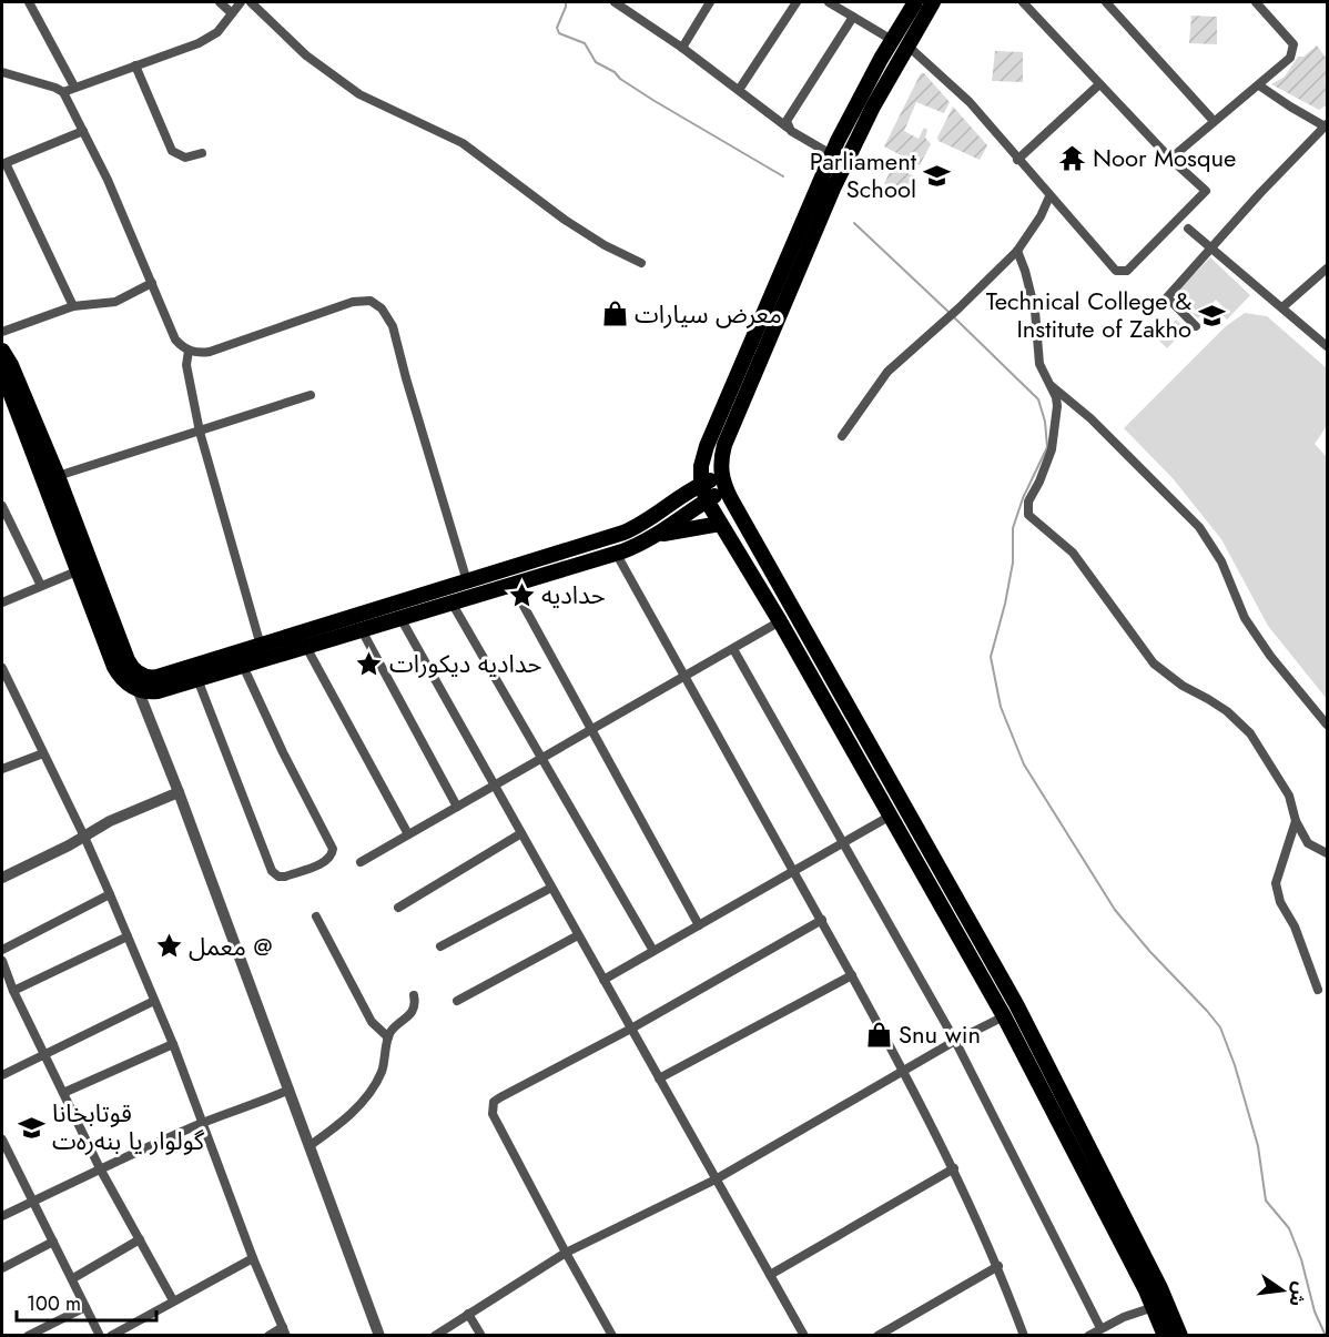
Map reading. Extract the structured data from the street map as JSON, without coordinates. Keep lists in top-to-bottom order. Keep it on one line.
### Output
{"places":{"temple":["Noor Mosque"],"school or university":["Parliament School","Technical College & Institute of Zakho","قوتابخانا گولوار یا بنەرەت"],"shop":["معرض سيارات","Snu win"],"place":["حداديه","حداديه ديكورات","معمل @"]},"scale_bar":"100 m","north":"right"}
